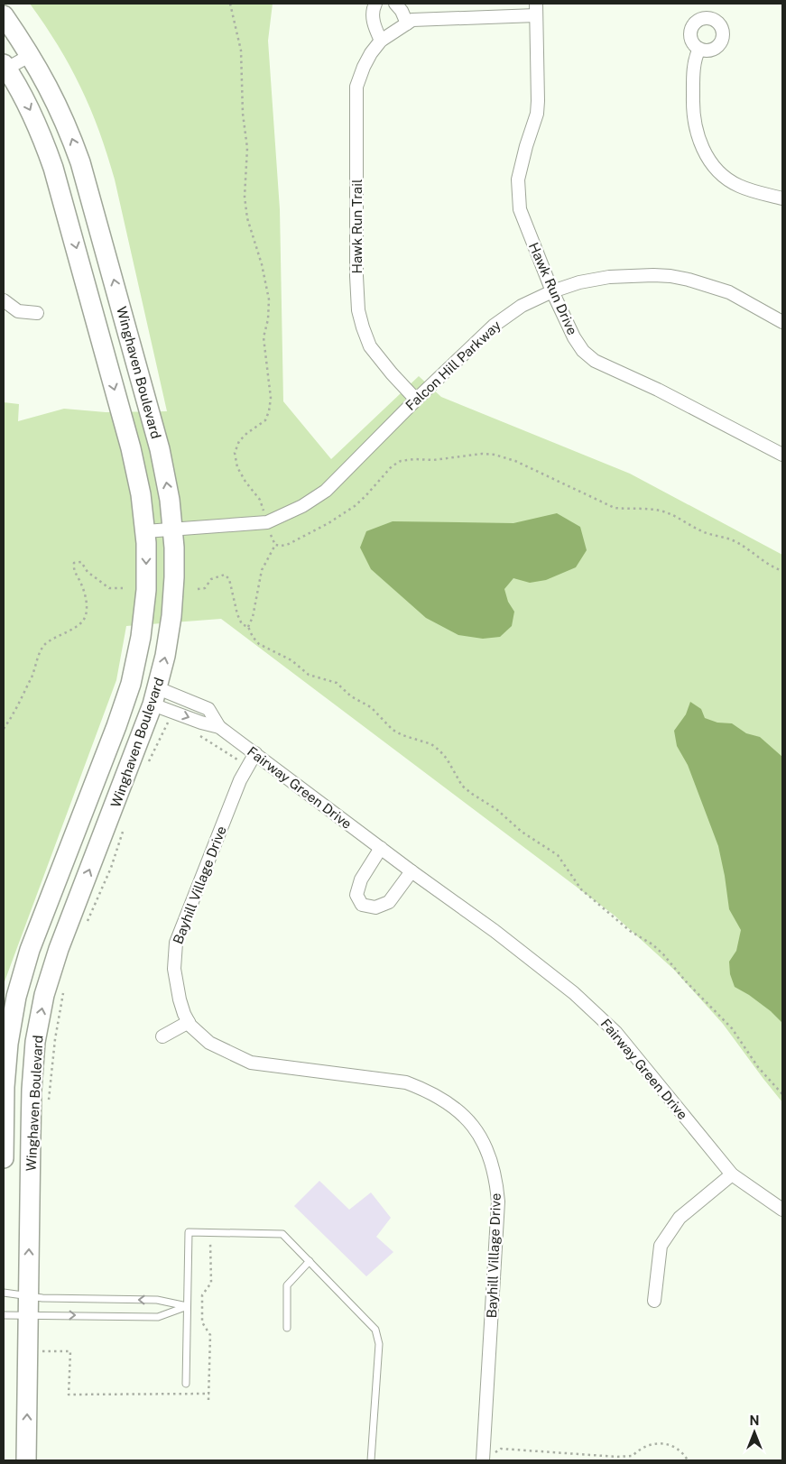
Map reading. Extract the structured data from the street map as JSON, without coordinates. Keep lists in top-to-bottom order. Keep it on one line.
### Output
{"streets":{"main road":["Winghaven Boulevard"],"street":["Hawk Run Trail","Hawk Run Drive","Falcon Hill Parkway","Fairway Green Drive","Bayhill Village Drive"]},"crossings":[["Hawk Run Trail","Hawk Run Drive"],["Hawk Run Trail","Falcon Hill Parkway"],["Hawk Run Drive","Falcon Hill Parkway"],["Falcon Hill Parkway","Winghaven Boulevard"],["Winghaven Boulevard","Fairway Green Drive"],["Fairway Green Drive","Bayhill Village Drive"]],"north":"top"}
